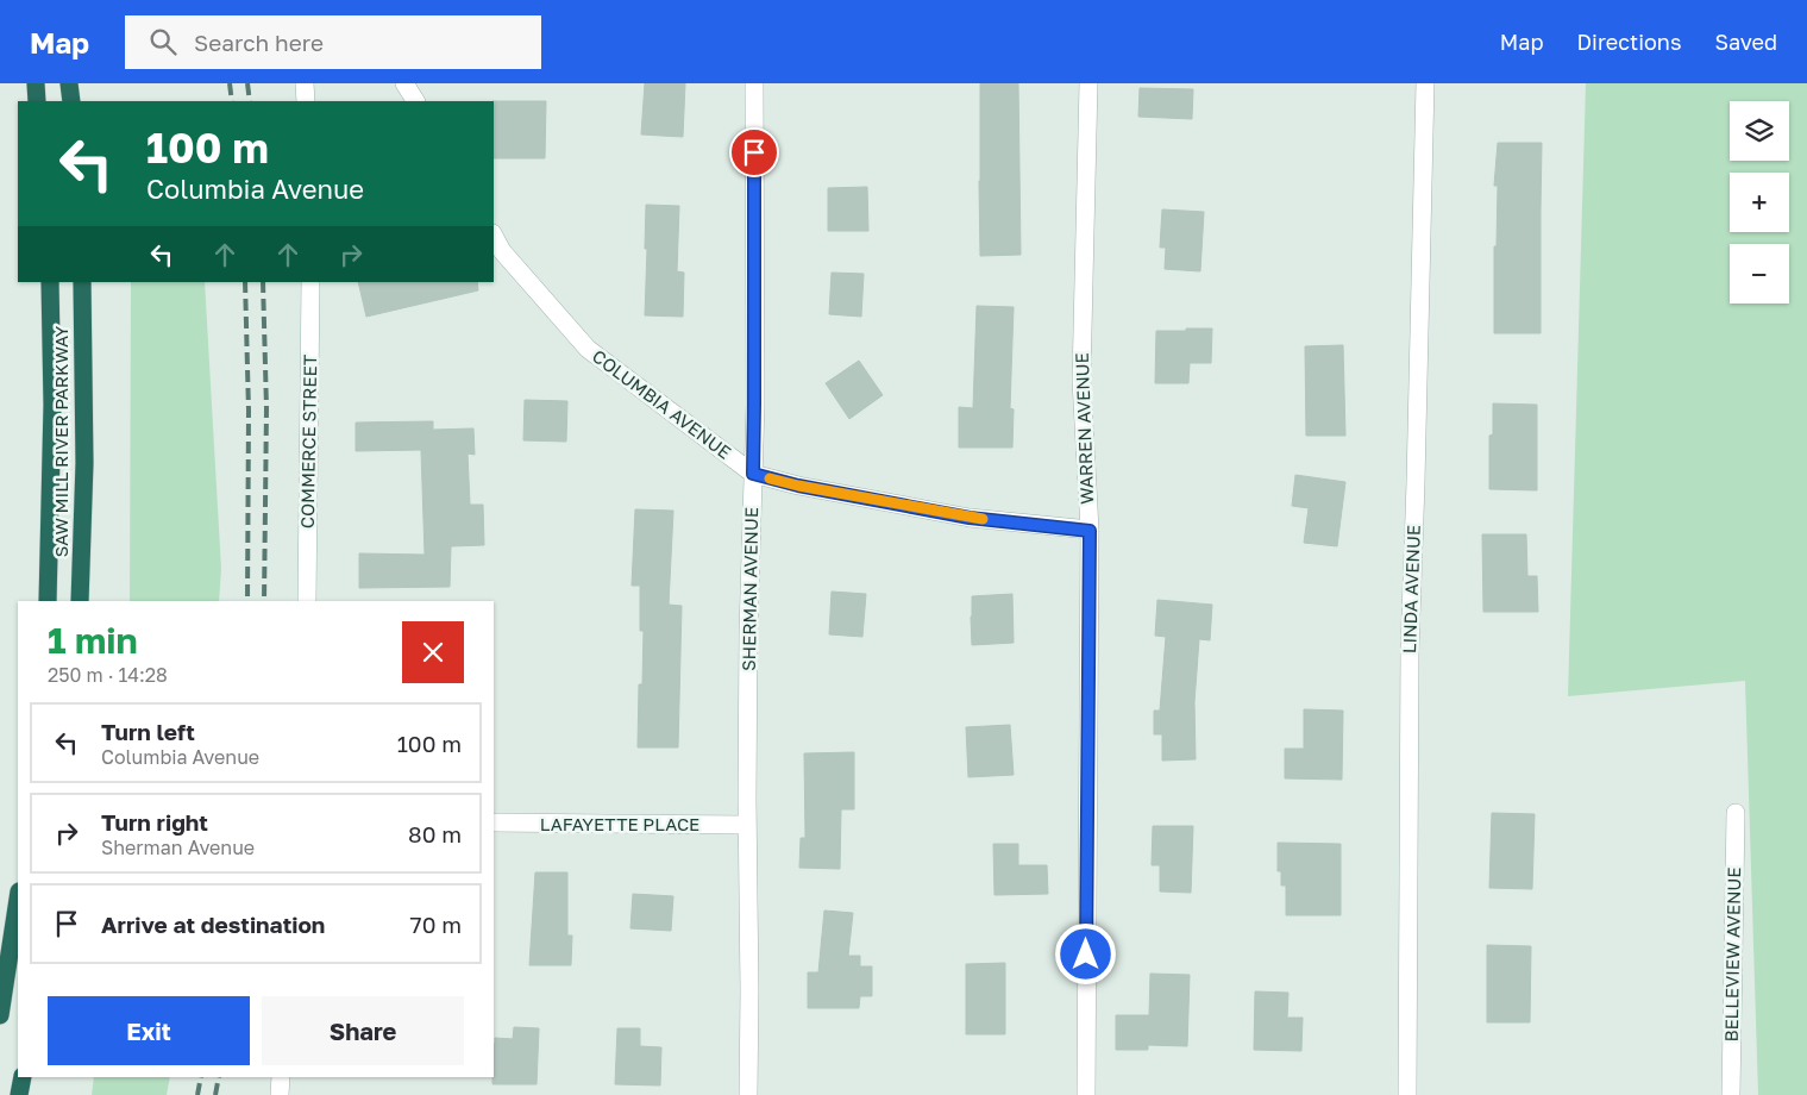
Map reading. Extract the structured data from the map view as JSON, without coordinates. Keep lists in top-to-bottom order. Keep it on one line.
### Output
{"streets":{"highway":["SAW MILL RIVER PARKWAY"],"street":["COLUMBIA AVENUE","WARREN AVENUE","COMMERCE STREET","SHERMAN AVENUE","LINDA AVENUE","LAFAYETTE PLACE","BELLEVIEW AVENUE"]},"crossings":[["COLUMBIA AVENUE","WARREN AVENUE"],["COLUMBIA AVENUE","SHERMAN AVENUE"],["SHERMAN AVENUE","LAFAYETTE PLACE"]],"page":{"header":"Map","search":"Search here","nav":["Map","Directions","Saved"],"map_buttons":["+","−"],"turn":["100 m","Columbia Avenue"],"heading":["1 min","250 m · 14:28"],"list":[{"name":"Turn left","note":"Columbia Avenue","value":"100 m"},{"name":"Turn right","note":"Sherman Avenue","value":"80 m"},{"name":"Arrive at destination","value":"70 m"}],"buttons":["Exit","Share"]}}
